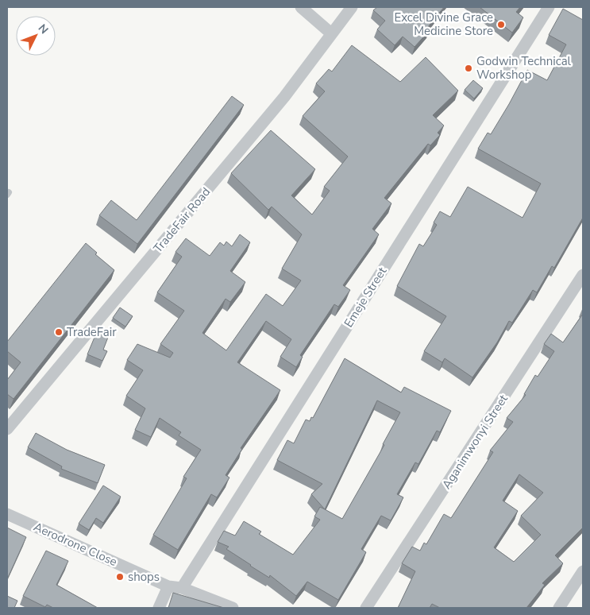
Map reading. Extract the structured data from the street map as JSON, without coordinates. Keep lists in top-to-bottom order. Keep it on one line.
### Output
{"streets":{"street":["TradeFair Road","Emeje Street","Aganimwonyi Street","Aerodrone Close"]},"crossings":[["Emeje Street","Aerodrone Close"]],"places":["Excel Divine Grace Medicine Store","Godwin Technical Workshop","TradeFair","shops"],"north":"top right"}
